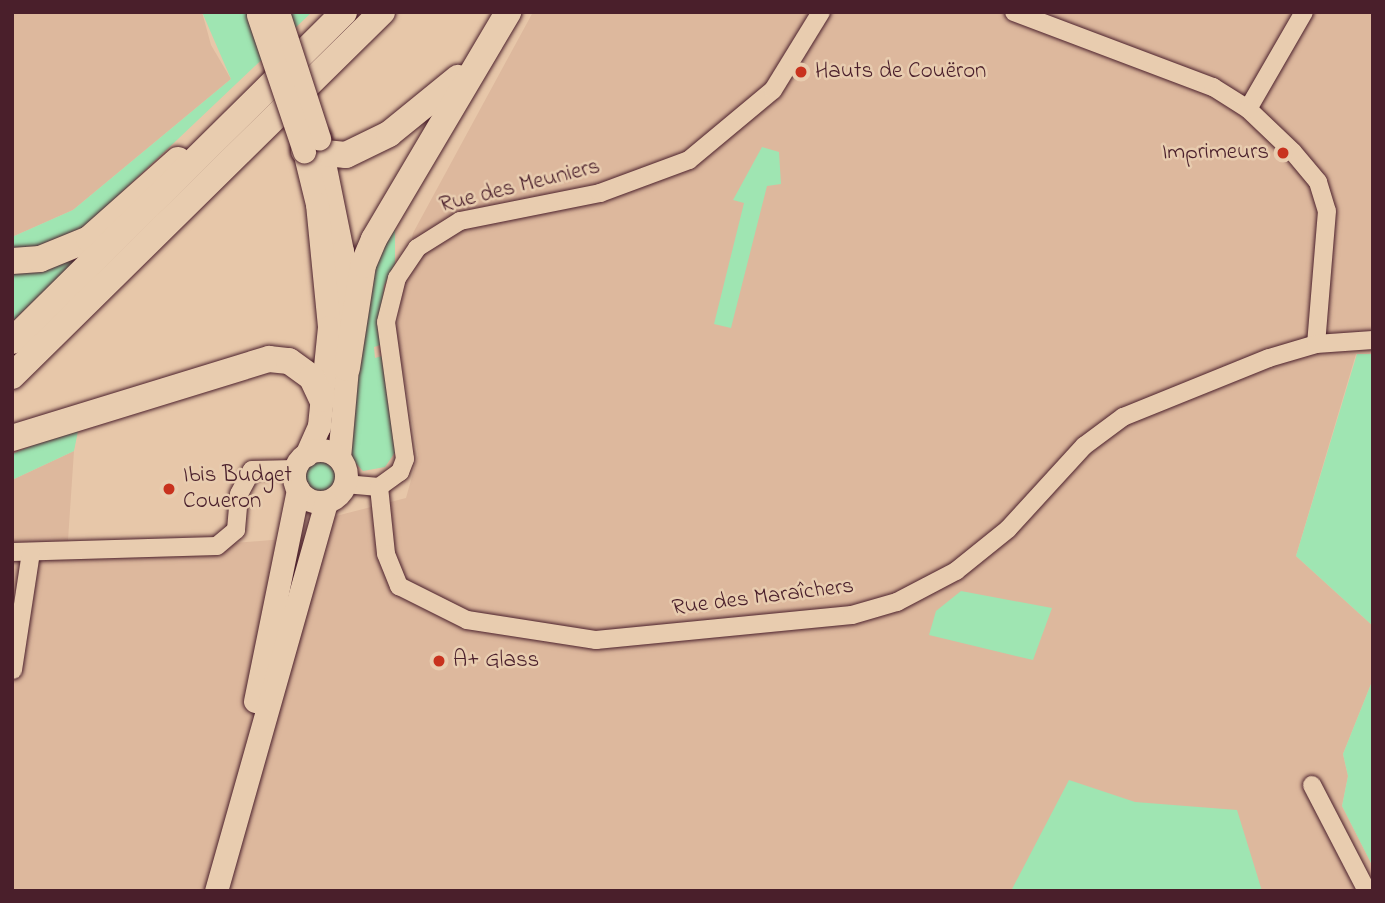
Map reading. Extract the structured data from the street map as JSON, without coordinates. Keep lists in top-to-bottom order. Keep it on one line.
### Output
{"streets":{"street":["Rue des Meuniers","Rue des Maraîchers"]},"crossings":[["Rue des Meuniers","Rue des Maraîchers"]],"places":["Hauts de Couëron","Imprimeurs","Ibis Budget Coueron","A+ Glass"]}
